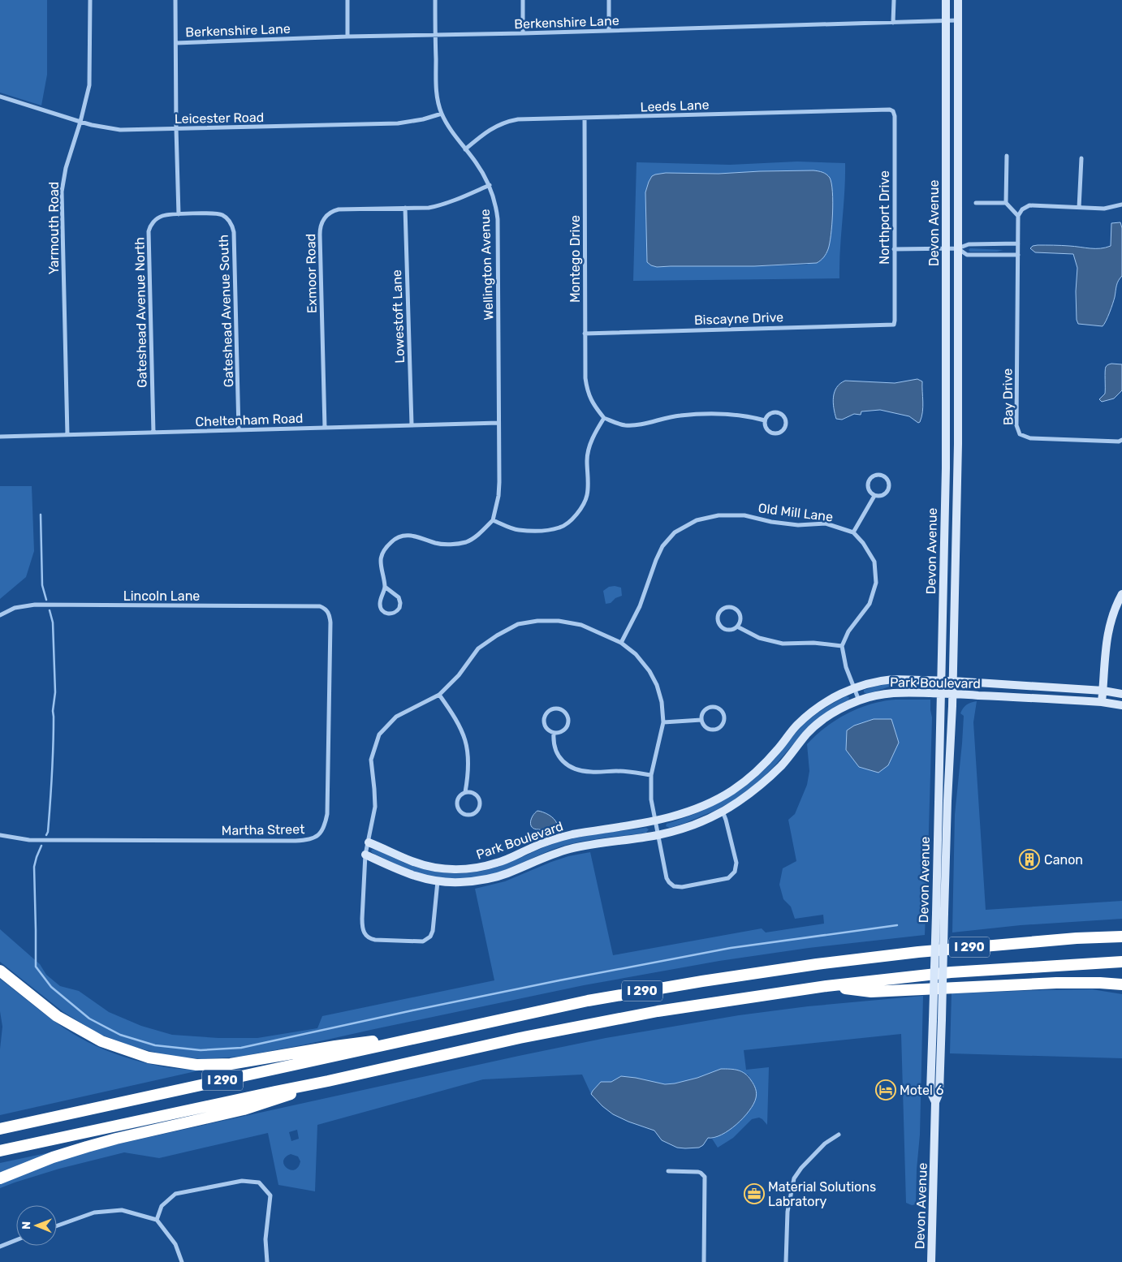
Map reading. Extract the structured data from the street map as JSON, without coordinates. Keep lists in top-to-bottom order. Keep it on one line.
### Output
{"streets":{"highway":["I 290"],"main road":["Devon Avenue","Park Boulevard"],"street":["Berkenshire Lane","Leeds Lane","Leicester Road","Northport Drive","Yarmouth Road","Montego Drive","Wellington Avenue","Exmoor Road","Gateshead Avenue South","Gateshead Avenue North","Lowestoft Lane","Biscayne Drive","Bay Drive","Cheltenham Road","Old Mill Lane","Lincoln Lane","Martha Street"]},"crossings":[["Berkenshire Lane","Devon Avenue"],["Berkenshire Lane","Wellington Avenue"],["Leeds Lane","Northport Drive"],["Leeds Lane","Montego Drive"],["Leeds Lane","Wellington Avenue"],["Leicester Road","Yarmouth Road"],["Leicester Road","Wellington Avenue"],["Northport Drive","Biscayne Drive"],["Devon Avenue","Park Boulevard"],["Yarmouth Road","Cheltenham Road"],["Montego Drive","Biscayne Drive"],["Wellington Avenue","Exmoor Road"],["Wellington Avenue","Cheltenham Road"],["Exmoor Road","Lowestoft Lane"],["Exmoor Road","Cheltenham Road"],["Gateshead Avenue South","Gateshead Avenue North"],["Gateshead Avenue South","Cheltenham Road"],["Gateshead Avenue North","Cheltenham Road"],["Lowestoft Lane","Cheltenham Road"],["Lincoln Lane","Martha Street"]],"places":{"building":["Canon"],"hotel":["Motel 6"],"office":["Material Solutions Labratory"]},"north":"left"}
